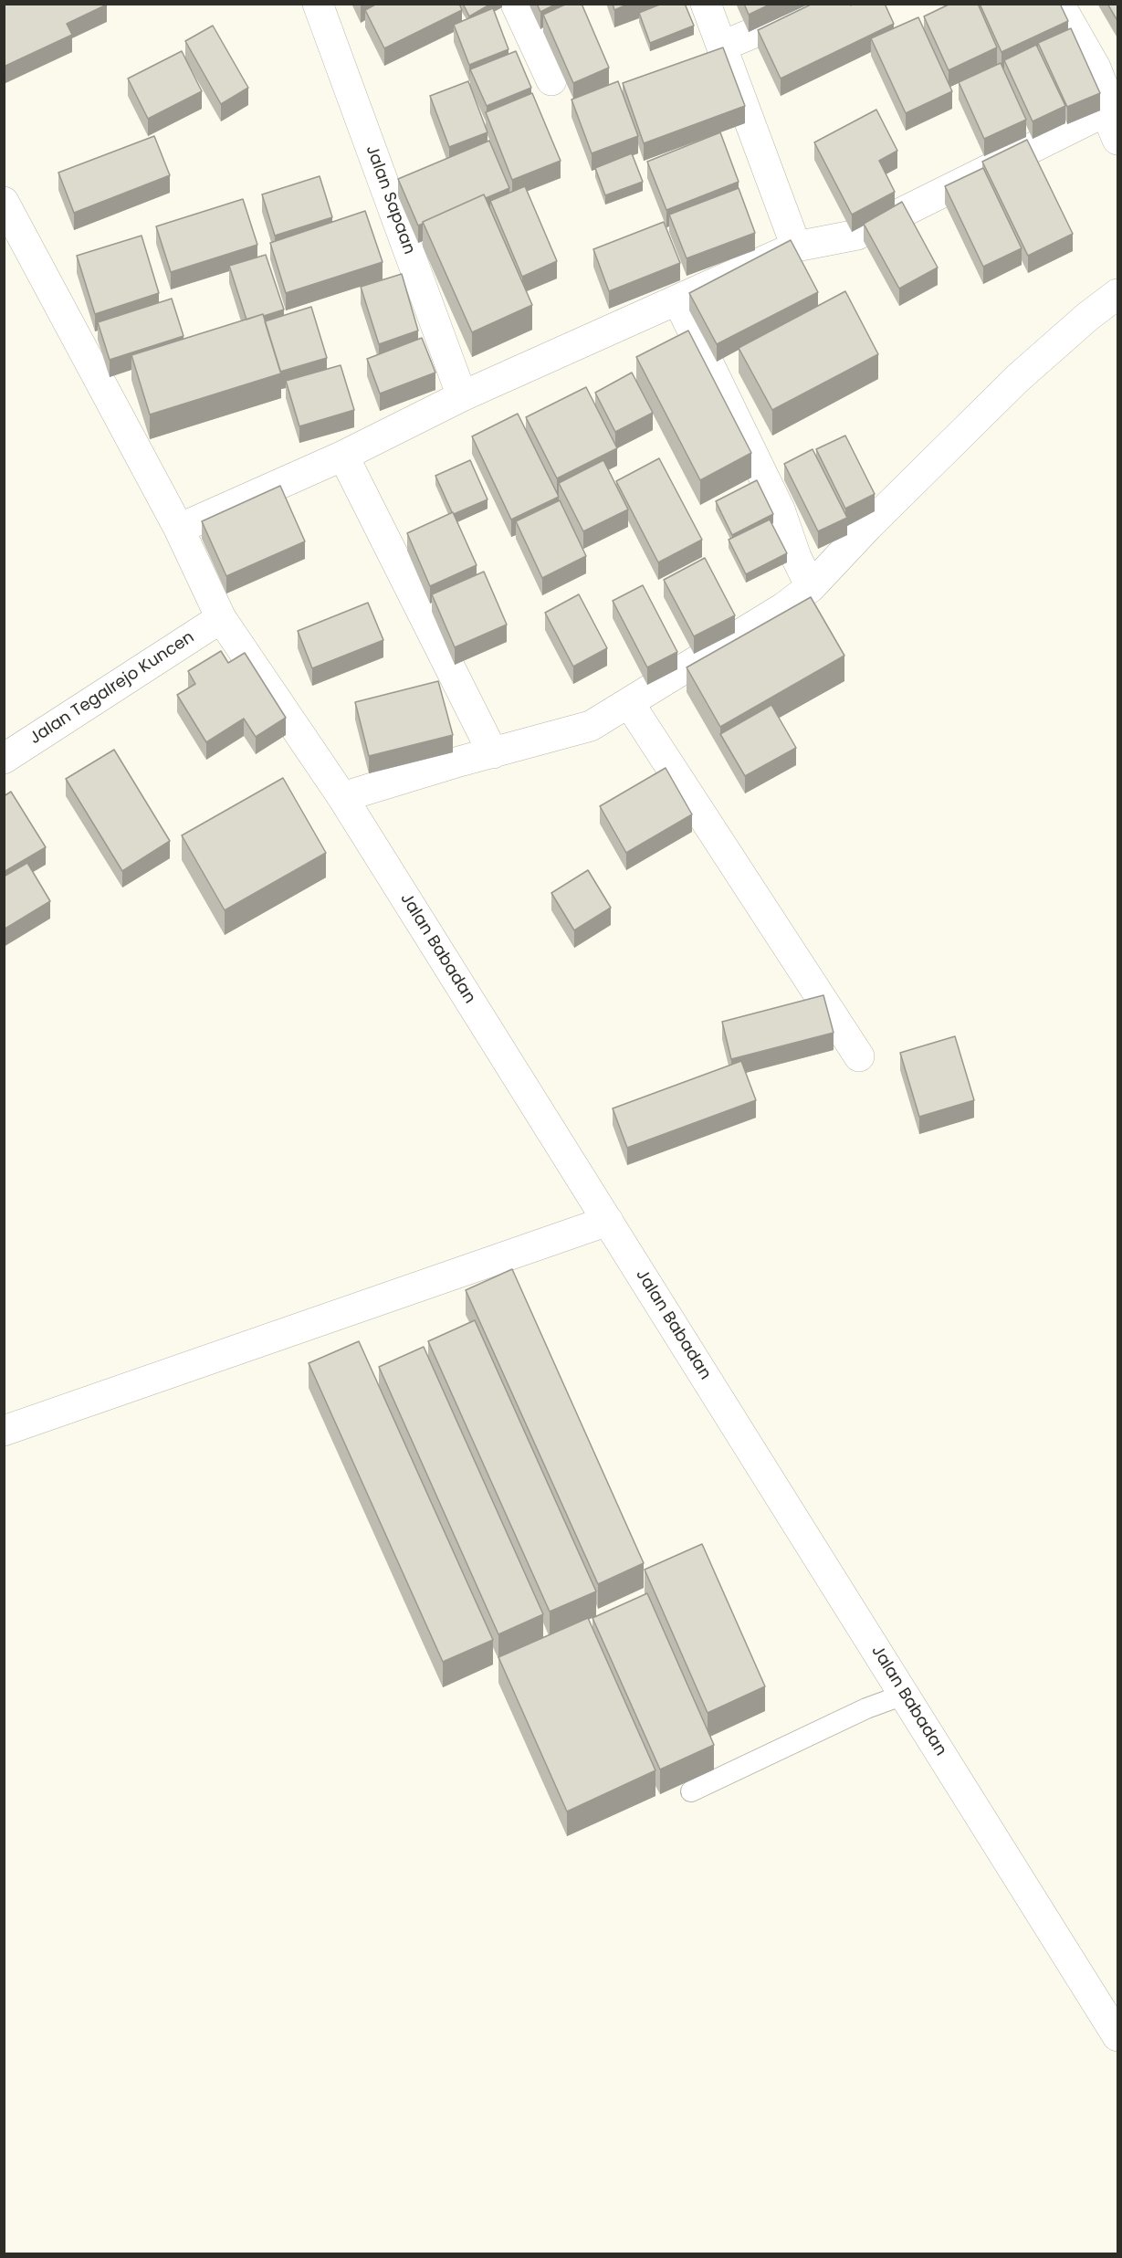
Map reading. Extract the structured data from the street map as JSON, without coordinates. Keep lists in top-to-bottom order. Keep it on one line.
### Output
{"streets":{"street":["Jalan Sapaan","Jalan Tegalrejo Kuncen","Jalan Babadan"]},"crossings":[["Jalan Tegalrejo Kuncen","Jalan Babadan"]]}
